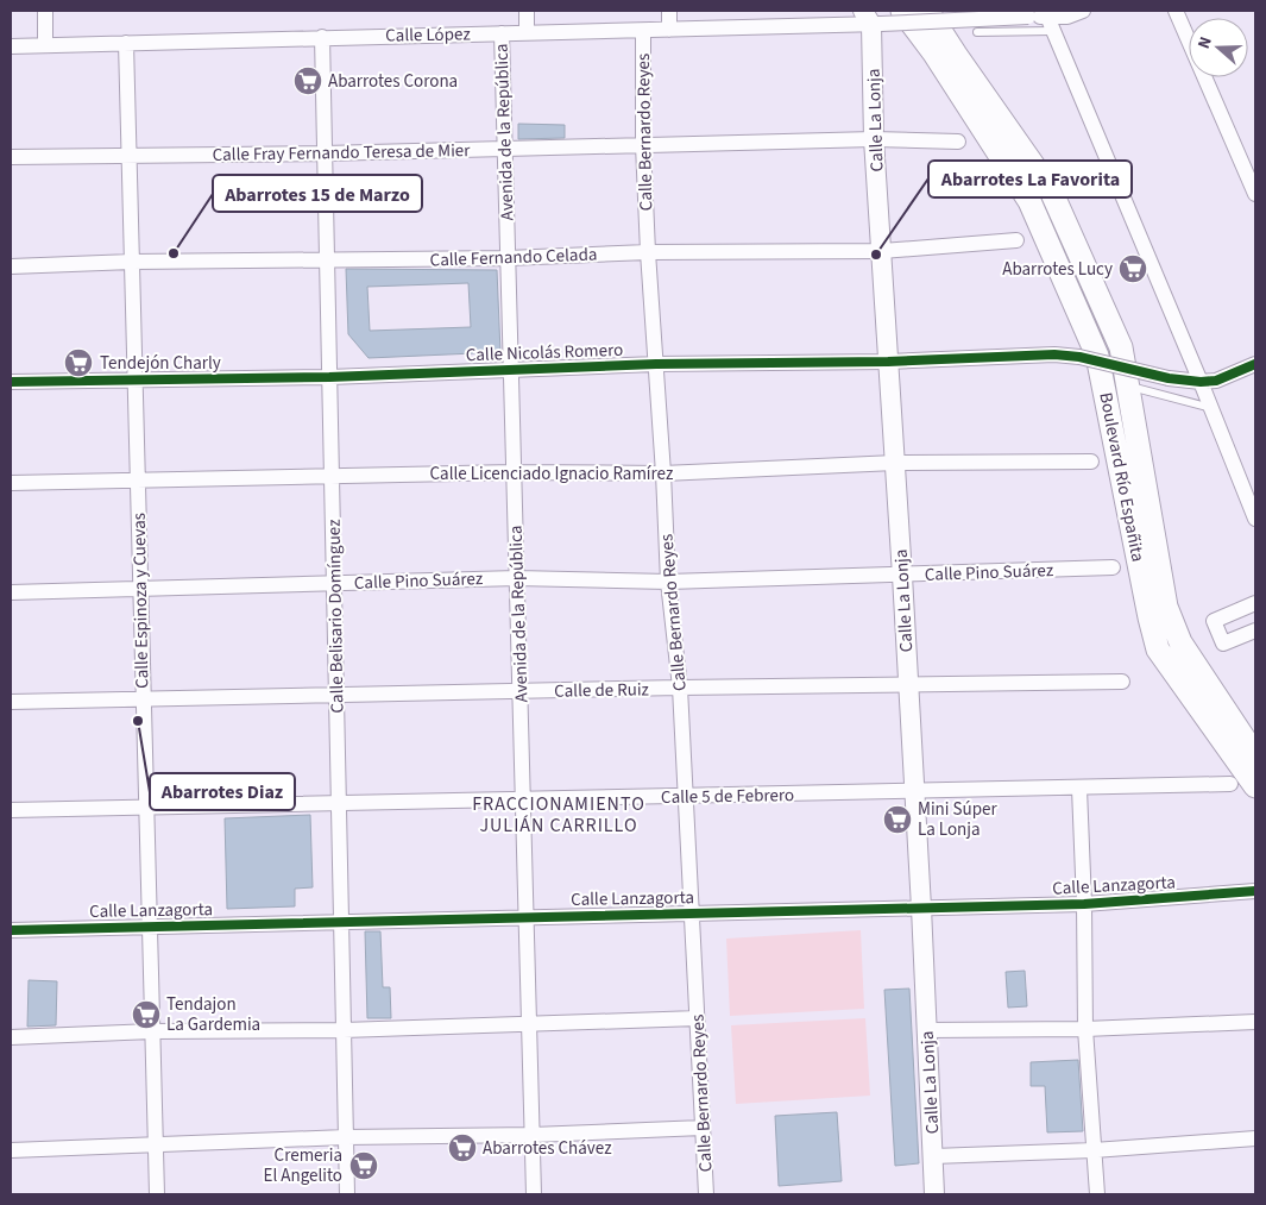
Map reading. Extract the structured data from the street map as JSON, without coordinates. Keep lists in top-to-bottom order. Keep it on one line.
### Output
{"streets":{"main road":["Boulevard Río Españita"],"street":["Calle López","Calle La Lonja","Avenida de la República","Calle Bernardo Reyes","Calle Fray Fernando Teresa de Mier","Calle Fernando Celada","Calle Nicolás Romero","Calle Licenciado Ignacio Ramírez","Calle Pino Suárez","Calle Espinoza y Cuevas","Calle Belisario Domínguez","Calle de Ruiz","Calle 5 de Febrero","Calle Lanzagorta"]},"crossings":[["Calle López","Calle La Lonja"],["Calle López","Avenida de la República"],["Calle López","Calle Bernardo Reyes"],["Calle López","Calle Espinoza y Cuevas"],["Calle López","Calle Belisario Domínguez"],["Calle La Lonja","Calle Fray Fernando Teresa de Mier"],["Calle La Lonja","Calle Fernando Celada"],["Calle La Lonja","Calle Nicolás Romero"],["Calle La Lonja","Calle Licenciado Ignacio Ramírez"],["Calle La Lonja","Calle Pino Suárez"],["Calle La Lonja","Calle de Ruiz"],["Calle La Lonja","Calle 5 de Febrero"],["Calle La Lonja","Calle Lanzagorta"],["Avenida de la República","Calle Fray Fernando Teresa de Mier"],["Avenida de la República","Calle Fernando Celada"],["Avenida de la República","Calle Nicolás Romero"],["Avenida de la República","Calle Licenciado Ignacio Ramírez"],["Avenida de la República","Calle Pino Suárez"],["Avenida de la República","Calle de Ruiz"],["Avenida de la República","Calle 5 de Febrero"],["Avenida de la República","Calle Lanzagorta"],["Calle Bernardo Reyes","Calle Fray Fernando Teresa de Mier"],["Calle Bernardo Reyes","Calle Fernando Celada"],["Calle Bernardo Reyes","Calle Nicolás Romero"],["Calle Bernardo Reyes","Calle Licenciado Ignacio Ramírez"],["Calle Bernardo Reyes","Calle Pino Suárez"],["Calle Bernardo Reyes","Calle de Ruiz"],["Calle Bernardo Reyes","Calle 5 de Febrero"],["Calle Bernardo Reyes","Calle Lanzagorta"],["Calle Fray Fernando Teresa de Mier","Calle Espinoza y Cuevas"],["Calle Fray Fernando Teresa de Mier","Calle Belisario Domínguez"],["Calle Fernando Celada","Calle Espinoza y Cuevas"],["Calle Fernando Celada","Calle Belisario Domínguez"],["Calle Nicolás Romero","Calle Espinoza y Cuevas"],["Calle Nicolás Romero","Calle Belisario Domínguez"],["Calle Licenciado Ignacio Ramírez","Calle Espinoza y Cuevas"],["Calle Licenciado Ignacio Ramírez","Calle Belisario Domínguez"],["Calle Pino Suárez","Calle Espinoza y Cuevas"],["Calle Pino Suárez","Calle Belisario Domínguez"],["Calle Espinoza y Cuevas","Calle de Ruiz"],["Calle Espinoza y Cuevas","Calle 5 de Febrero"],["Calle Espinoza y Cuevas","Calle Lanzagorta"],["Calle Belisario Domínguez","Calle de Ruiz"],["Calle Belisario Domínguez","Calle 5 de Febrero"],["Calle Belisario Domínguez","Calle Lanzagorta"]],"districts":["FRACCIONAMIENTO JULIÁN CARRILLO"],"places":{"supermarket":["Abarrotes Corona","Abarrotes Lucy","Tendejón Charly","Mini Súper La Lonja","Tendajon La Gardemia","Abarrotes Chávez","Cremeria El Angelito"],"other":["Abarrotes 15 de Marzo","Abarrotes La Favorita","Abarrotes Diaz"]},"north":"left"}
